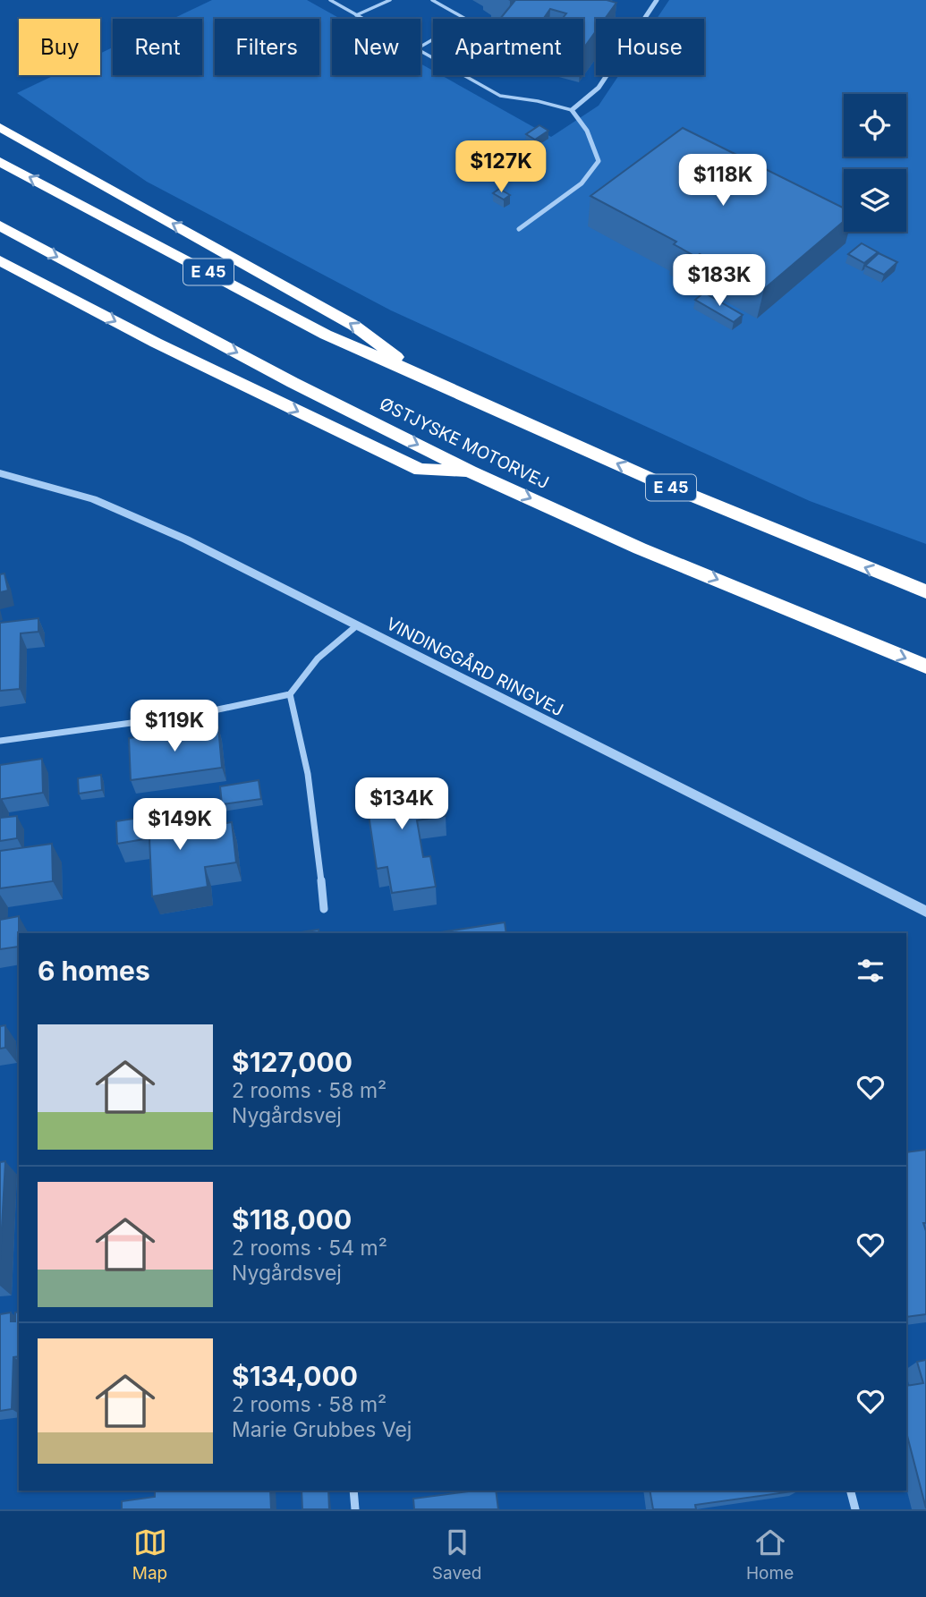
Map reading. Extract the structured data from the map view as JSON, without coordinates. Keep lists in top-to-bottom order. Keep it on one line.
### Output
{"streets":{"highway":["E 45","ØSTJYSKE MOTORVEJ"],"street":["VINDINGGÅRD RINGVEJ"]},"page":{"chip":["Buy","Rent","Filters","New","Apartment","House"],"price":["$127K","$118K","$183K","$119K","$134K","$149K"],"heading":"6 homes","list":[{"name":"$127,000","note":"2 rooms · 58 m² · Nygårdsvej"},{"name":"$118,000","note":"2 rooms · 54 m² · Nygårdsvej"},{"name":"$134,000","note":"2 rooms · 58 m² · Marie Grubbes Vej"}],"tabs":["Map","Saved","Home"]}}
